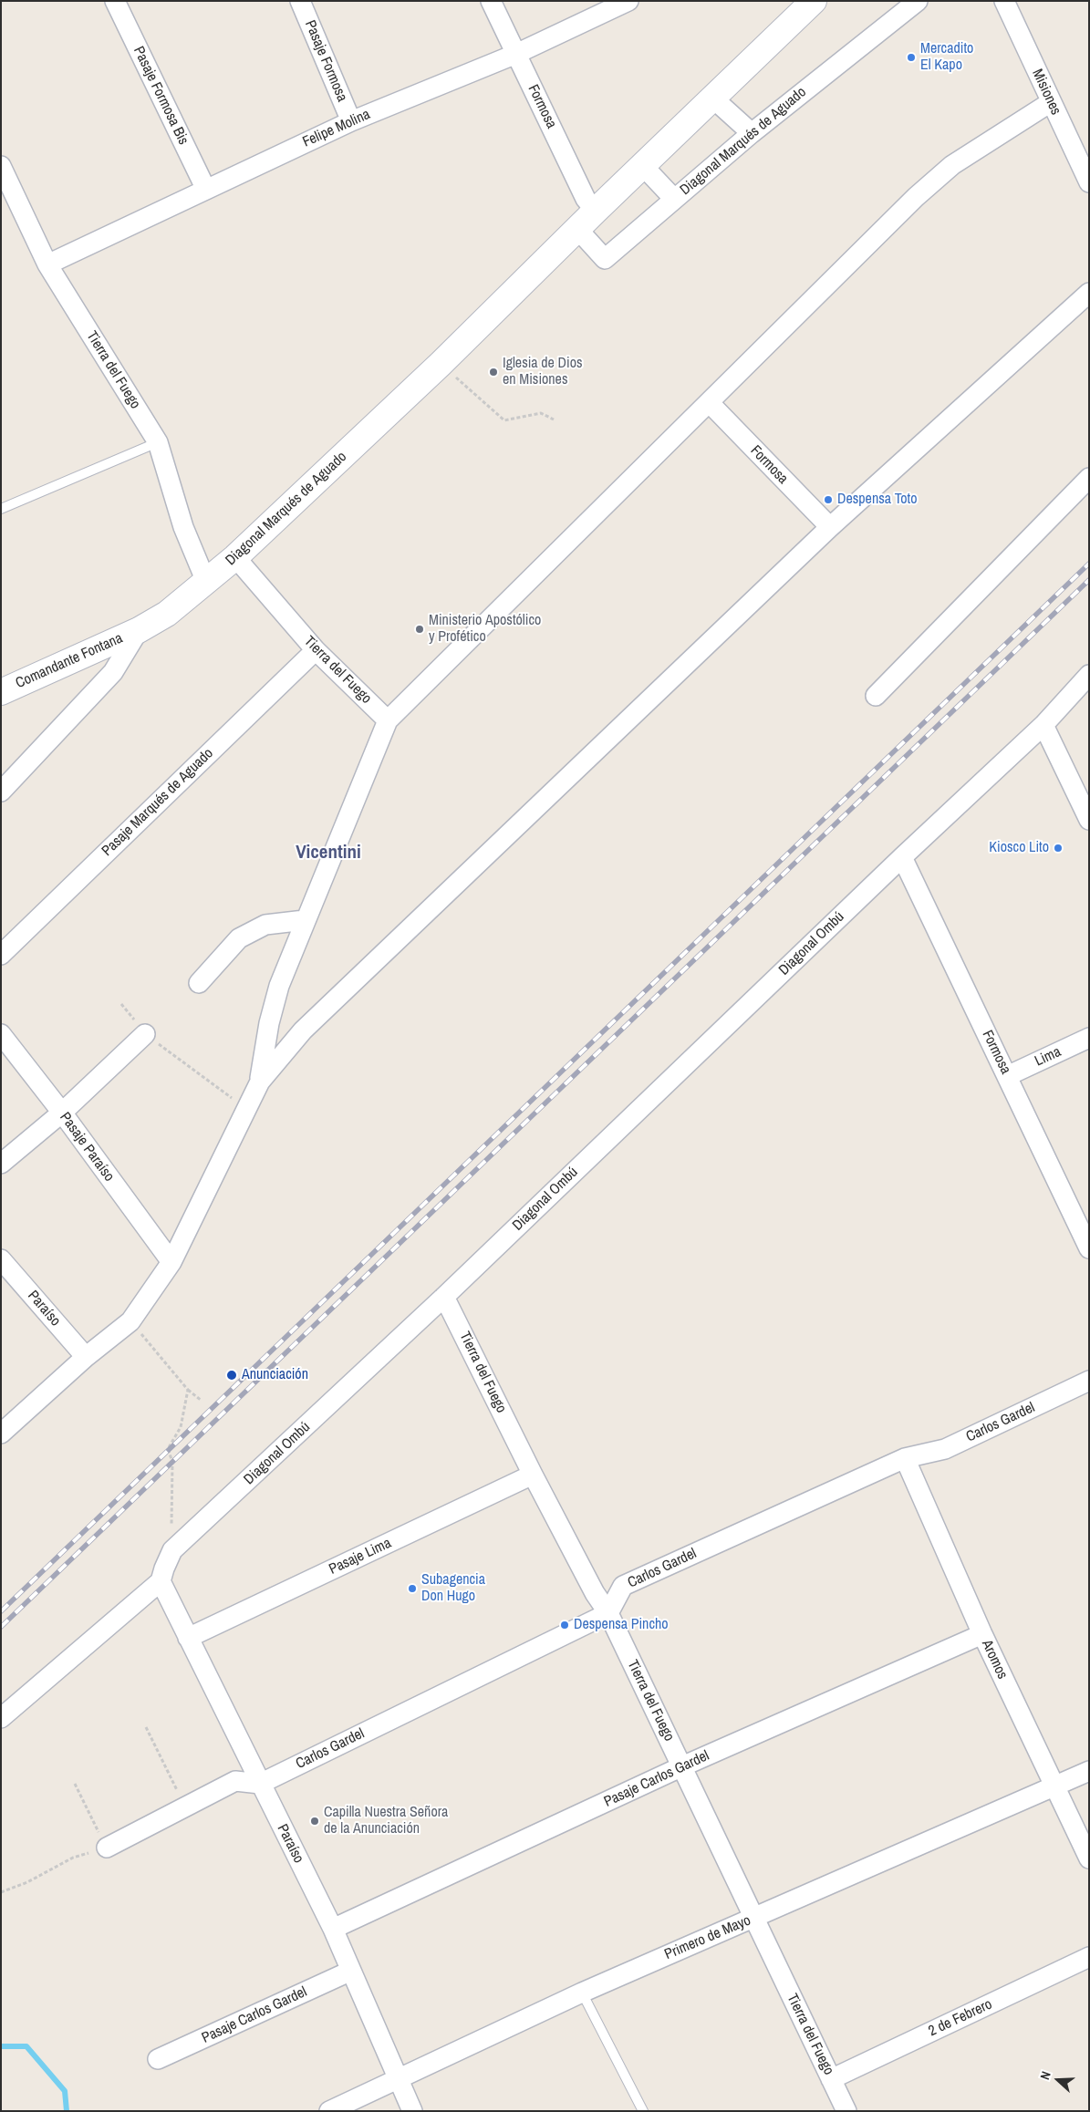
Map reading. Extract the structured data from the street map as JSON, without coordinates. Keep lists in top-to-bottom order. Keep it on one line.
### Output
{"streets":{"street":["Pasaje Formosa","Misiones","Pasaje Formosa Bis","Formosa","Felipe Molina","Diagonal Marqués de Aguado","Tierra del Fuego","Comandante Fontana","Pasaje Marqués de Aguado","Diagonal Ombú","Lima","Pasaje Paraíso","Paraíso","Carlos Gardel","Pasaje Lima","Aromos","Pasaje Carlos Gardel","Primero de Mayo","2 de Febrero"]},"crossings":[["Pasaje Formosa","Felipe Molina"],["Pasaje Formosa Bis","Felipe Molina"],["Formosa","Felipe Molina"],["Formosa","Diagonal Marqués de Aguado"],["Formosa","Diagonal Ombú"],["Formosa","Lima"],["Felipe Molina","Tierra del Fuego"],["Diagonal Marqués de Aguado","Tierra del Fuego"],["Diagonal Marqués de Aguado","Comandante Fontana"],["Tierra del Fuego","Pasaje Marqués de Aguado"],["Tierra del Fuego","Diagonal Ombú"],["Tierra del Fuego","Carlos Gardel"],["Tierra del Fuego","Pasaje Lima"],["Tierra del Fuego","Pasaje Carlos Gardel"],["Tierra del Fuego","Primero de Mayo"],["Tierra del Fuego","2 de Febrero"],["Diagonal Ombú","Paraíso"],["Paraíso","Carlos Gardel"],["Paraíso","Pasaje Lima"],["Paraíso","Pasaje Carlos Gardel"],["Paraíso","Primero de Mayo"],["Carlos Gardel","Aromos"],["Aromos","Pasaje Carlos Gardel"],["Aromos","Primero de Mayo"]],"districts":["Vicentini"],"places":["Mercadito El Kapo","Iglesia de Dios en Misiones","Despensa Toto","Ministerio Apostólico y Profético","Kiosco Lito","Anunciación","Subagencia Don Hugo","Despensa Pincho","Capilla Nuestra Señora de la Anunciación"],"north":"left"}
